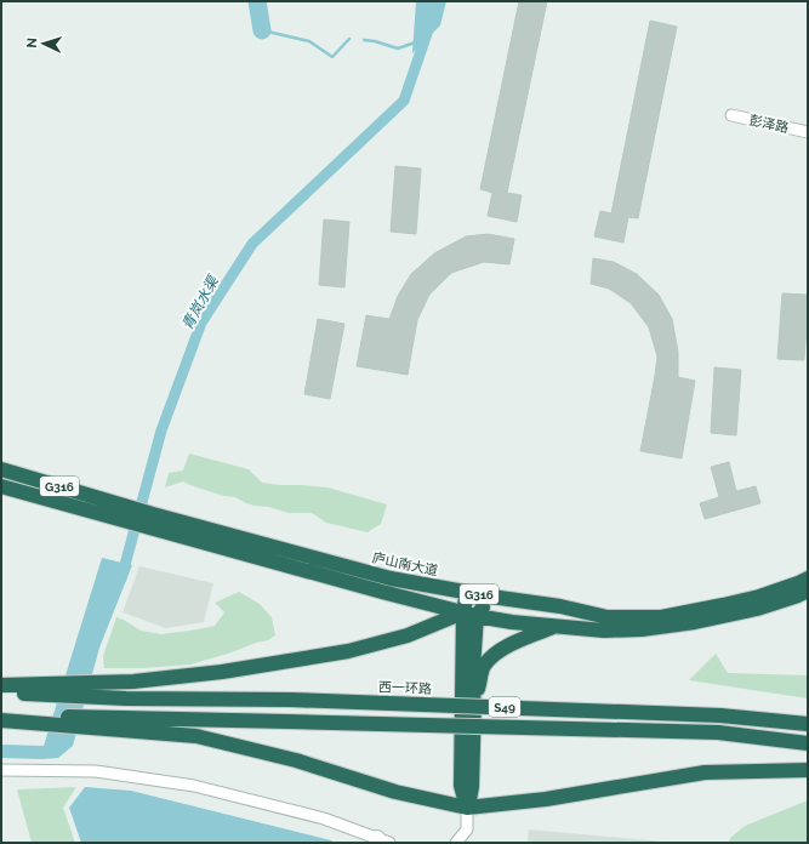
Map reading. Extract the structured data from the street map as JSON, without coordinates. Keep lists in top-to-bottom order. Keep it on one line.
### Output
{"streets":{"highway":["G316","庐山南大道","西一环路","S49"],"street":["彭泽路"]},"water":["青岚水渠"],"north":"left"}
